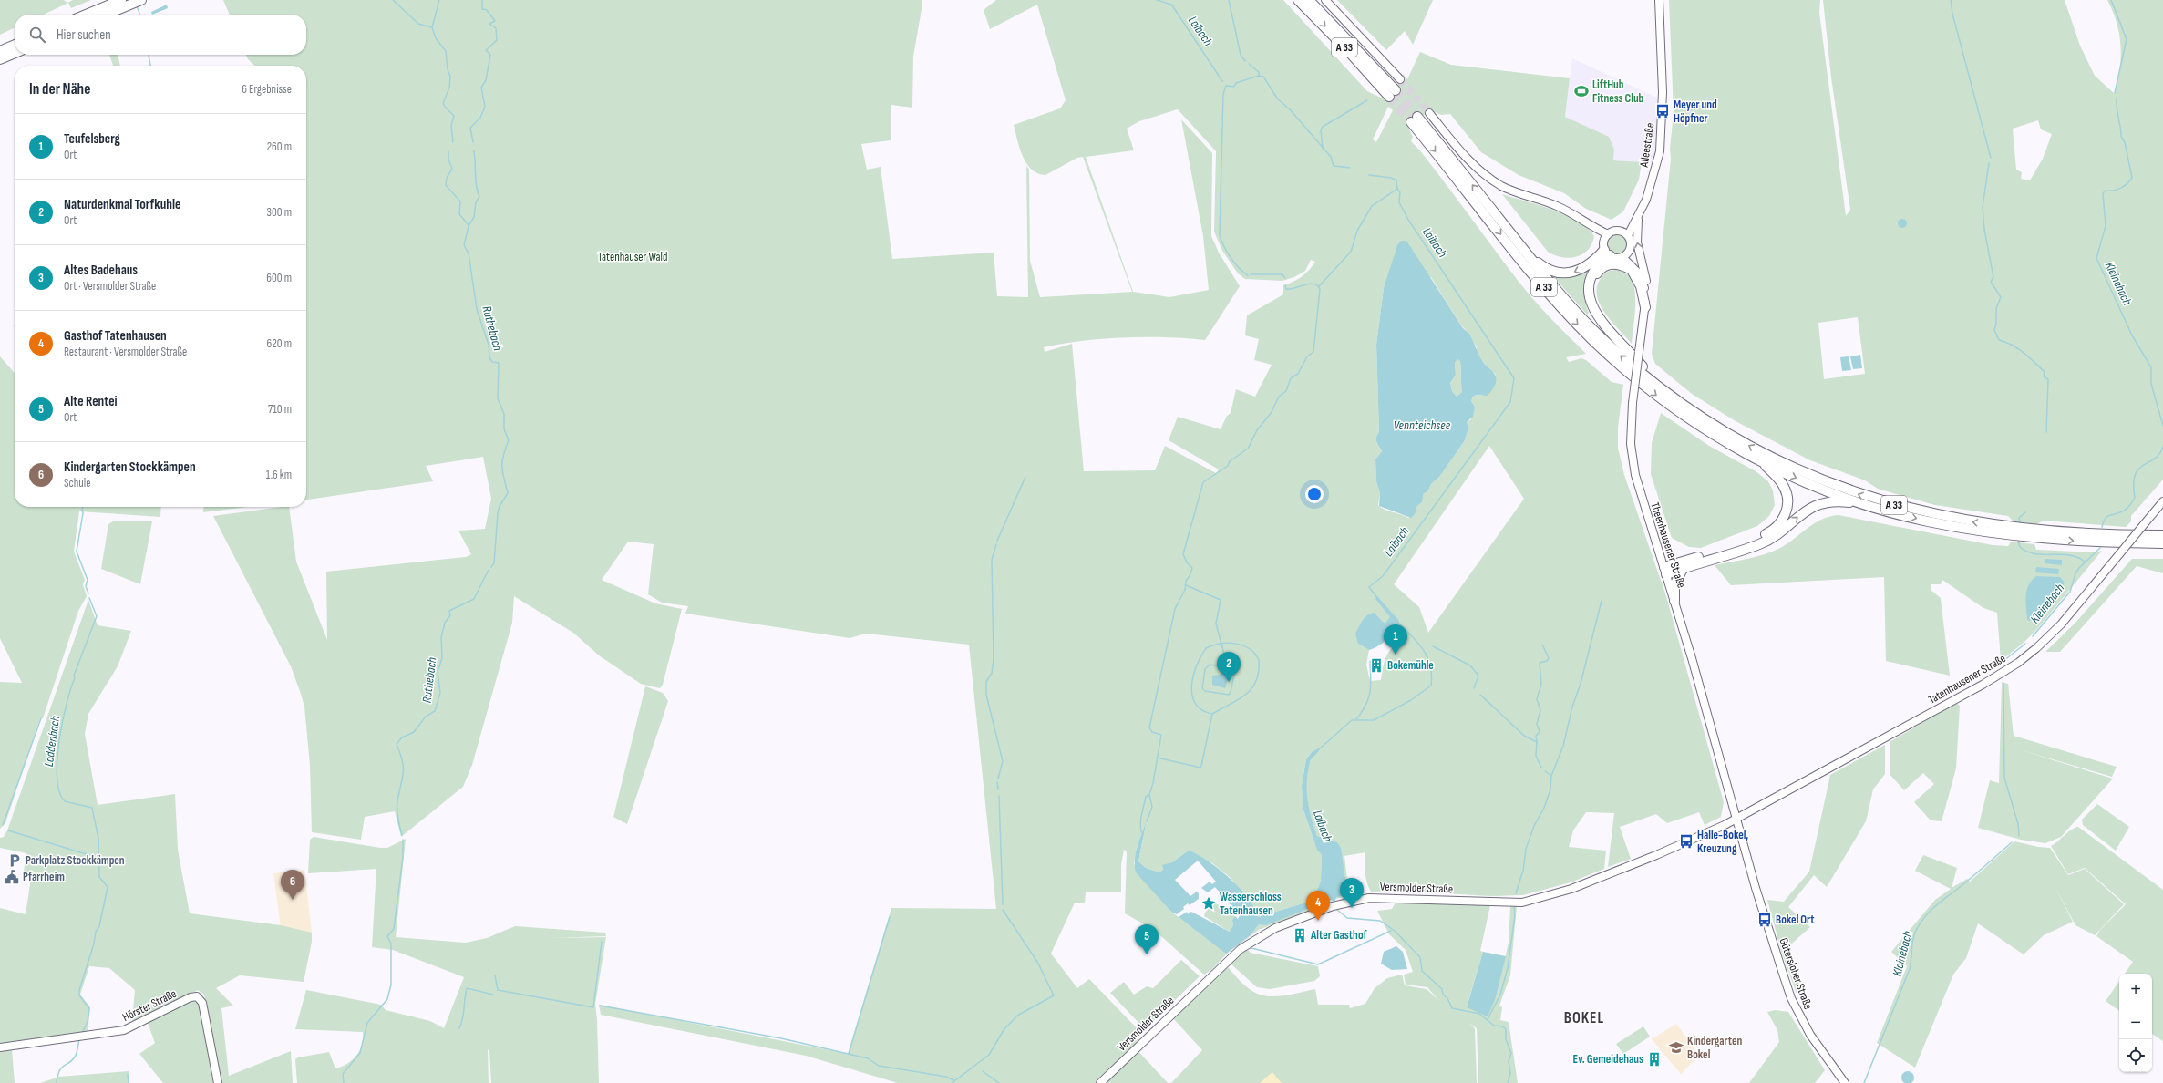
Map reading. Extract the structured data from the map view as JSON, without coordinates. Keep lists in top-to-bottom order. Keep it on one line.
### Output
{"streets":{"highway":["A 33"],"main road":["Alleestraße","Theenhausener Straße","Tatenhausener Straße","Versmolder Straße","Gütersloher Straße","Hörster Straße"]},"crossings":[["Alleestraße","Theenhausener Straße"],["Theenhausener Straße","Tatenhausener Straße"],["Theenhausener Straße","Versmolder Straße"],["Theenhausener Straße","Gütersloher Straße"],["Tatenhausener Straße","Versmolder Straße"],["Tatenhausener Straße","Gütersloher Straße"],["Versmolder Straße","Gütersloher Straße"]],"districts":["BOKEL"],"water":["Laibach","Kleinebach","Ruthebach","Vennteichsee","Loddenbach"],"parks":["Tatenhauser Wald"],"places":{"sports":["LiftHub Fitness Club"],"bus stop":["Meyer und Höpfner","Halle-Bokel, Kreuzung","Bokel Ort"],"building":["Bokemühle","Alter Gasthof","Ev. Gemeidehaus"],"parking":["Parkplatz Stockkämpen"],"public building":["Pfarrheim"],"place":["Wasserschloss Tatenhausen"],"school or university":["Kindergarten Bokel"]},"page":{"search":"Hier suchen","heading":["In der Nähe","6 Ergebnisse"],"list":[{"mark":"1","name":"Teufelsberg","note":"Ort","value":"260 m"},{"mark":"2","name":"Naturdenkmal Torfkuhle","note":"Ort","value":"300 m"},{"mark":"3","name":"Altes Badehaus","note":"Ort · Versmolder Straße","value":"600 m"},{"mark":"4","name":"Gasthof Tatenhausen","note":"Restaurant · Versmolder Straße","value":"620 m"},{"mark":"5","name":"Alte Rentei","note":"Ort","value":"710 m"},{"mark":"6","name":"Kindergarten Stockkämpen","note":"Schule","value":"1.6 km"}],"pins":["1","2","6","3","4","5"],"map_buttons":["+","−"]}}
